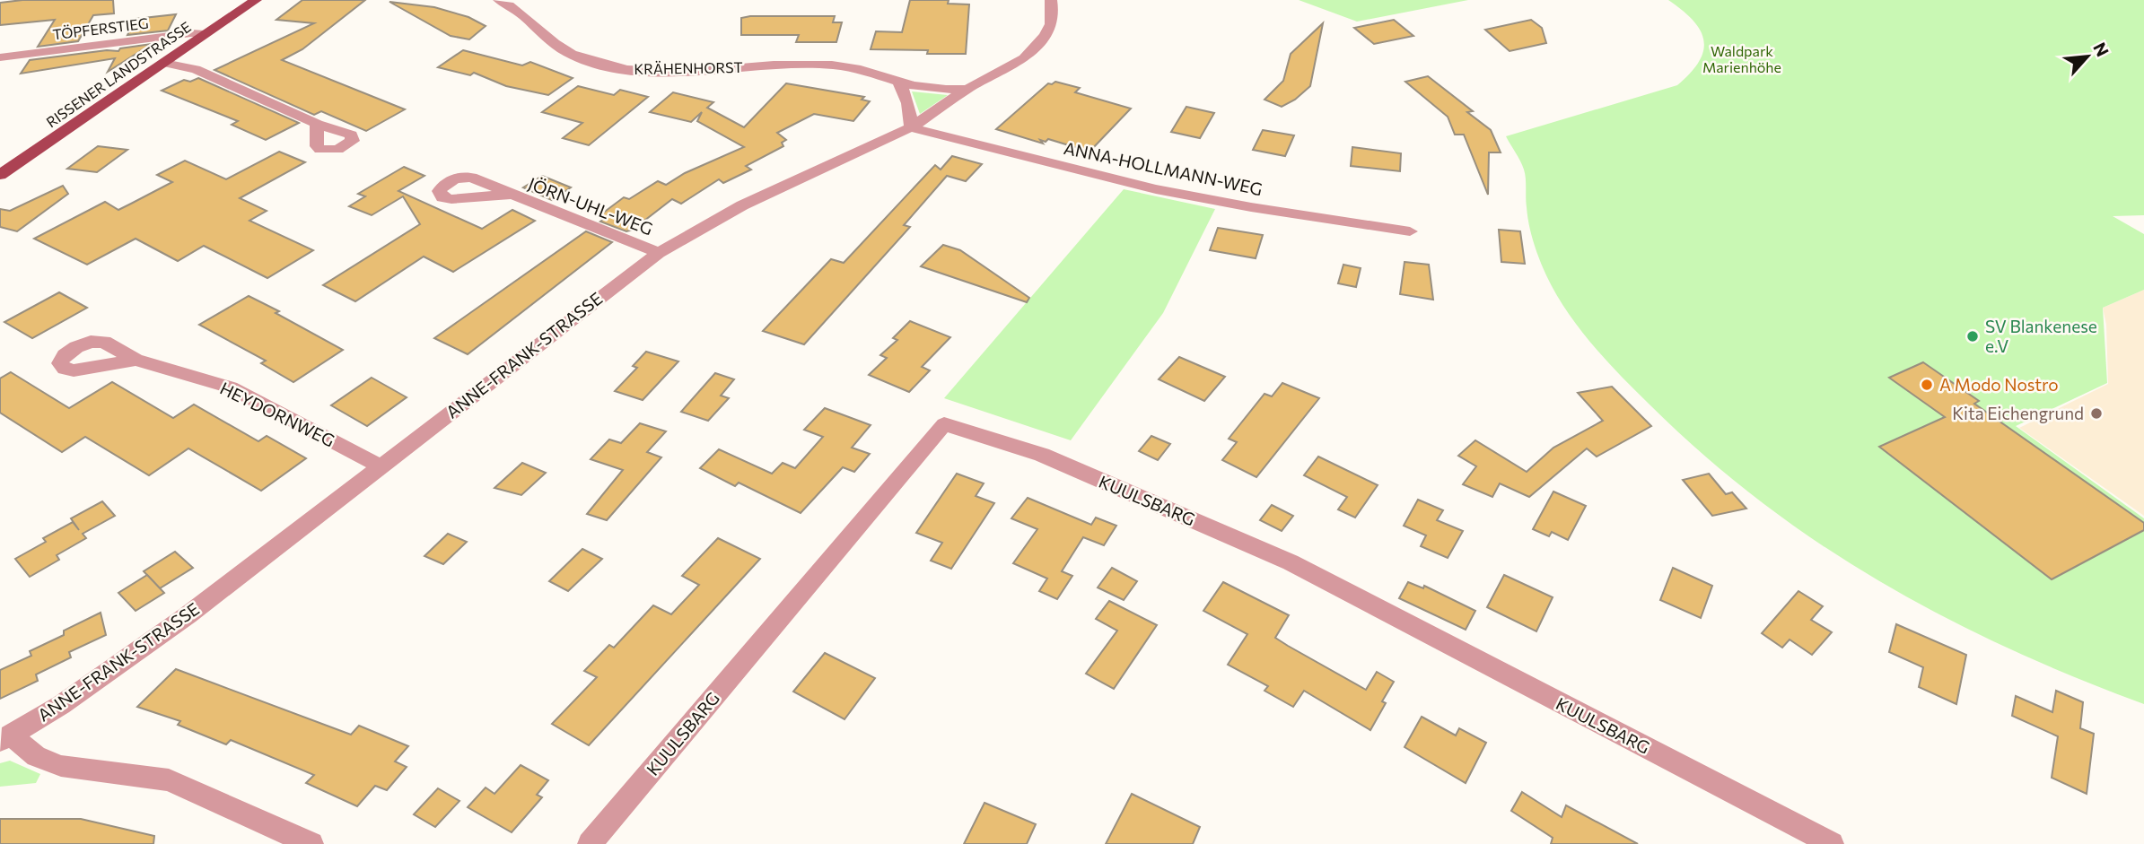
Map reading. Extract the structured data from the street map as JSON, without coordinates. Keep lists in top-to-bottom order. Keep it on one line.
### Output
{"streets":{"main road":["RISSENER LANDSTRASSE"],"street":["TÖPFERSTIEG","KRÄHENHORST","ANNA-HOLLMANN-WEG","JÖRN-UHL-WEG","ANNE-FRANK-STRASSE","HEYDORNWEG","KUULSBARG"]},"crossings":[["TÖPFERSTIEG","RISSENER LANDSTRASSE"],["KRÄHENHORST","ANNE-FRANK-STRASSE"],["ANNA-HOLLMANN-WEG","ANNE-FRANK-STRASSE"],["JÖRN-UHL-WEG","ANNE-FRANK-STRASSE"],["ANNE-FRANK-STRASSE","HEYDORNWEG"]],"parks":["Waldpark Marienhöhe"],"places":["SV Blankenese e.V","A Modo Nostro","Kita Eichengrund"],"north":"top right"}
